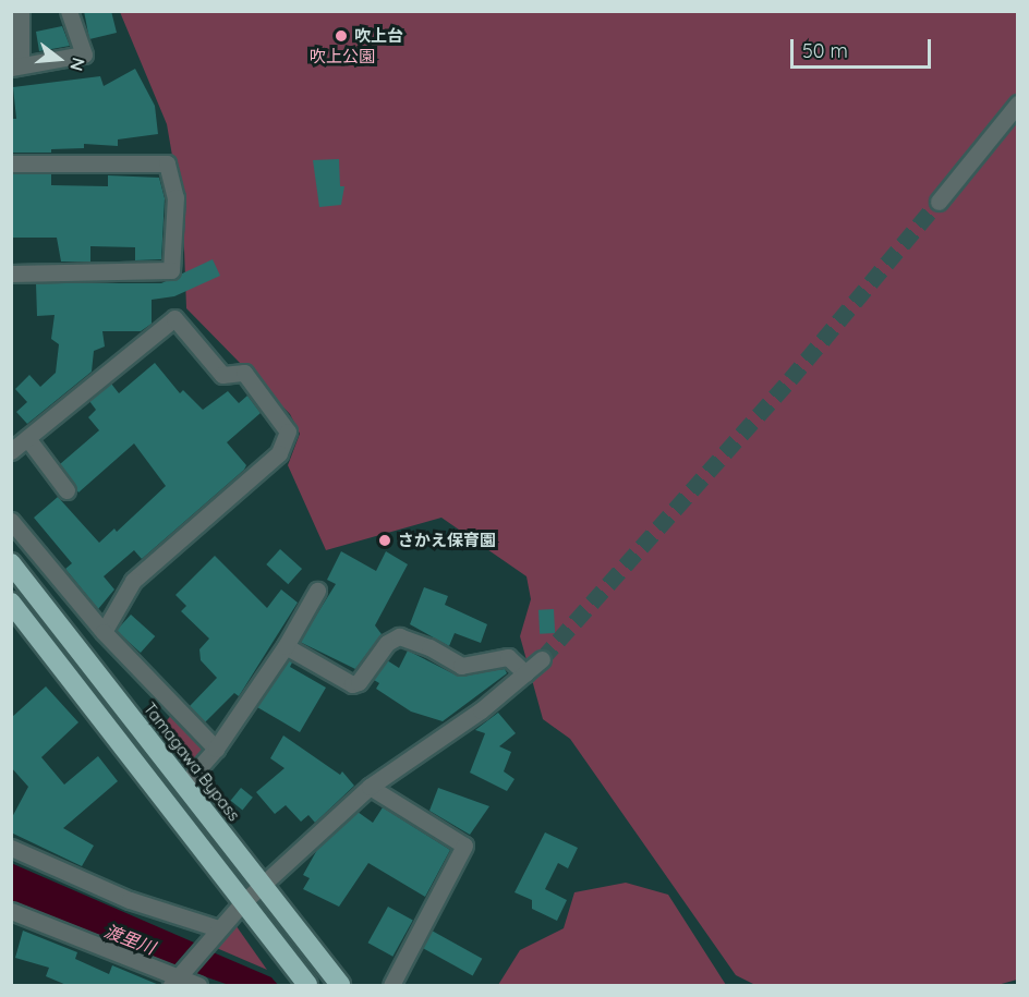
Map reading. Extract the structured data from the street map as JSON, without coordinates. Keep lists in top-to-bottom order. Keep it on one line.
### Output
{"streets":{"highway":["Tamagawa Bypass"]},"water":["渡里川"],"parks":["吹上公園"],"places":["吹上台","さかえ保育園"],"scale_bar":"50 m","north":"right"}
